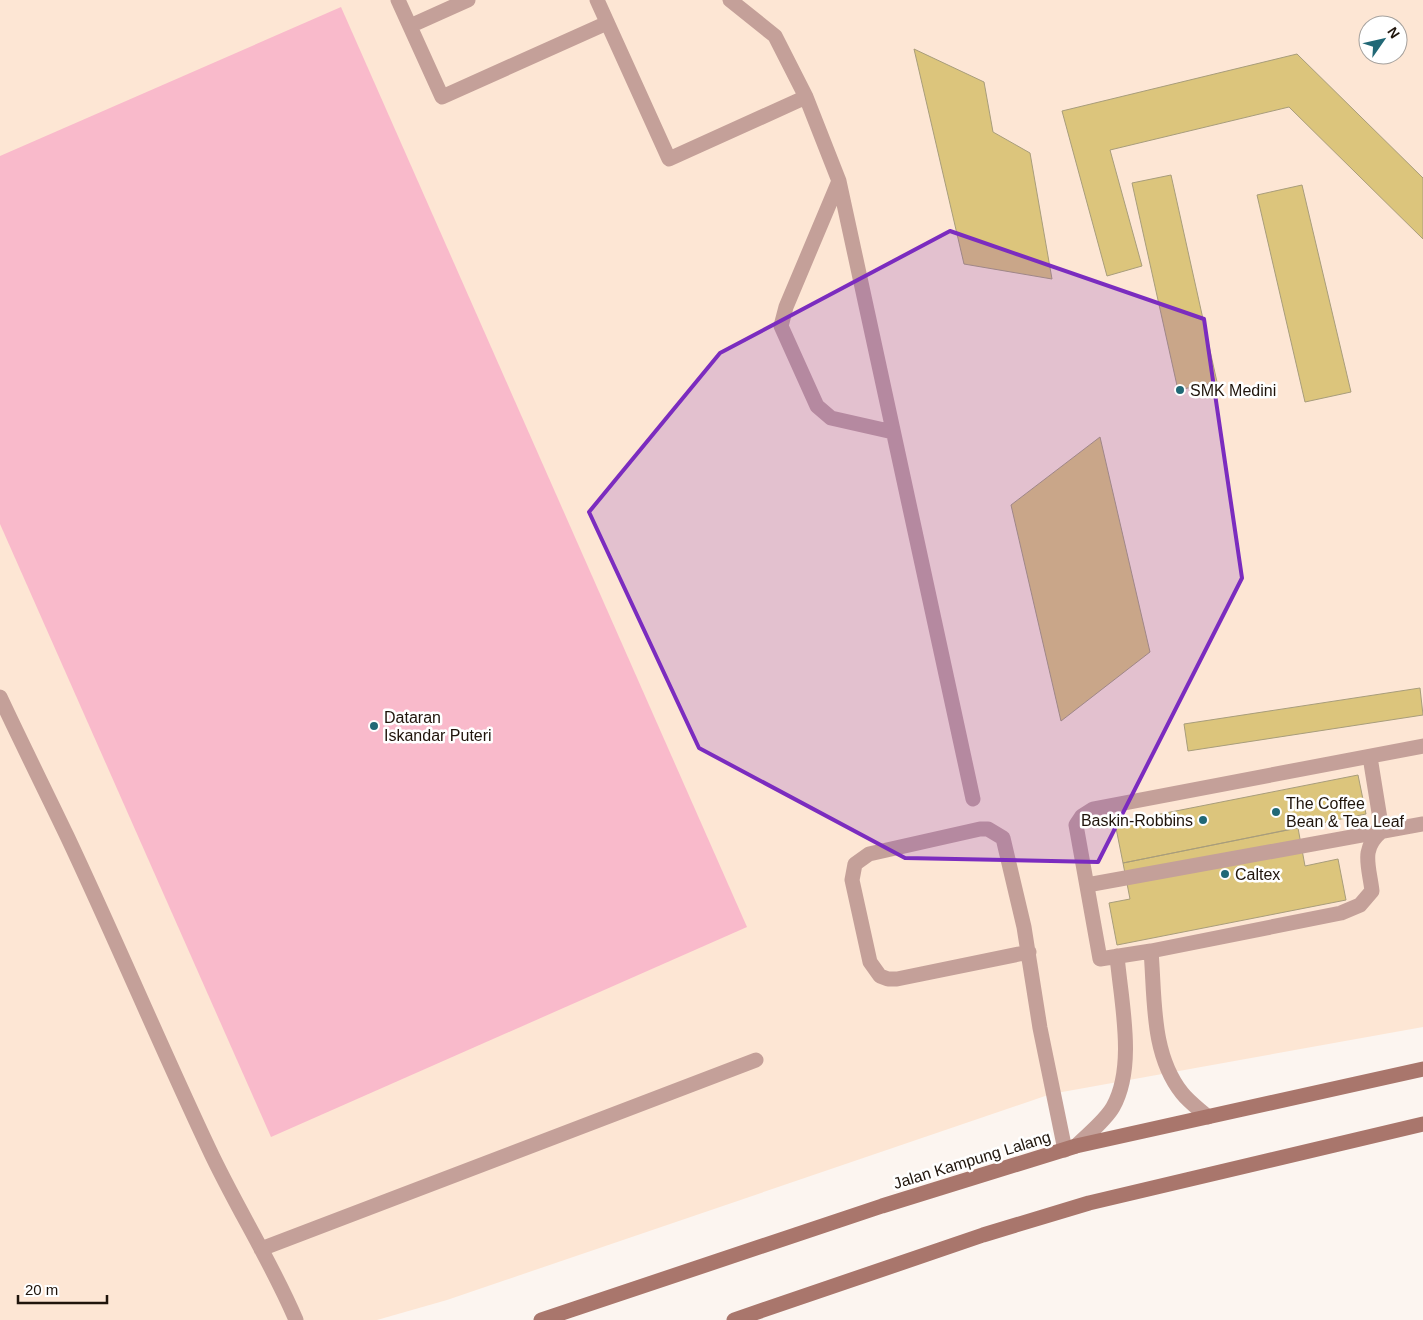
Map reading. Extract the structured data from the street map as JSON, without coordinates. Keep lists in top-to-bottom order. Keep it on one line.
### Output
{"streets":{"main road":["Jalan Kampung Lalang"]},"places":["SMK Medini","Dataran Iskandar Puteri","The Coffee Bean & Tea Leaf","Baskin-Robbins","Caltex"],"scale_bar":"20 m","north":"top right"}
